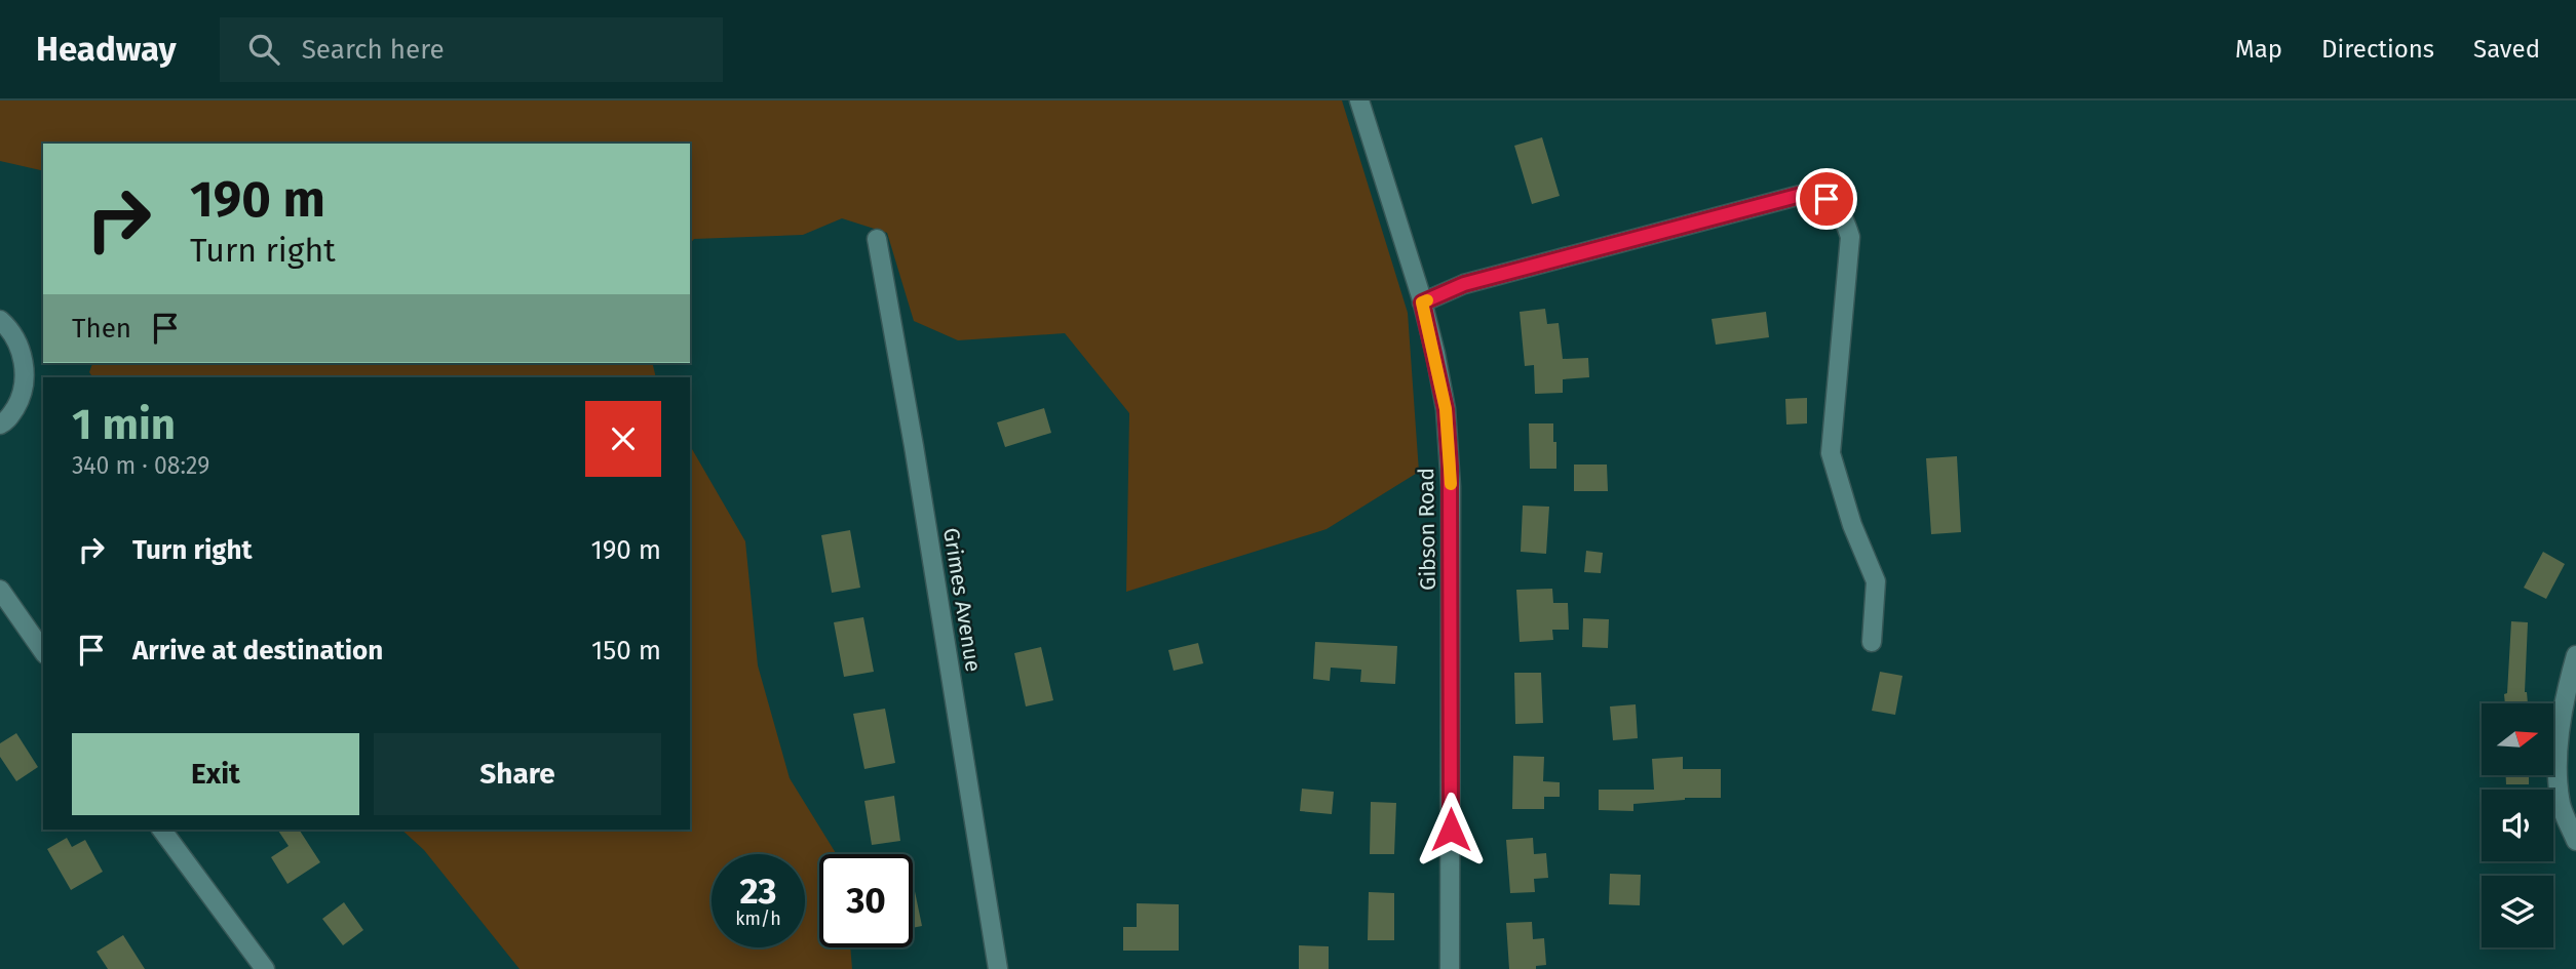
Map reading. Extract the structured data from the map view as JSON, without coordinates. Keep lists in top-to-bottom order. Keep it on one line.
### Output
{"streets":{"street":["Gibson Road","Grimes Avenue"]},"north":"right","page":{"header":"Headway","search":"Search here","nav":["Map","Directions","Saved"],"turn":["190 m","Turn right"],"then":"Then","heading":["1 min","340 m · 08:29"],"list":[{"name":"Turn right","value":"190 m"},{"name":"Arrive at destination","value":"150 m"}],"buttons":["Exit","Share"],"speed":"23 km/h","limit":"30"}}
